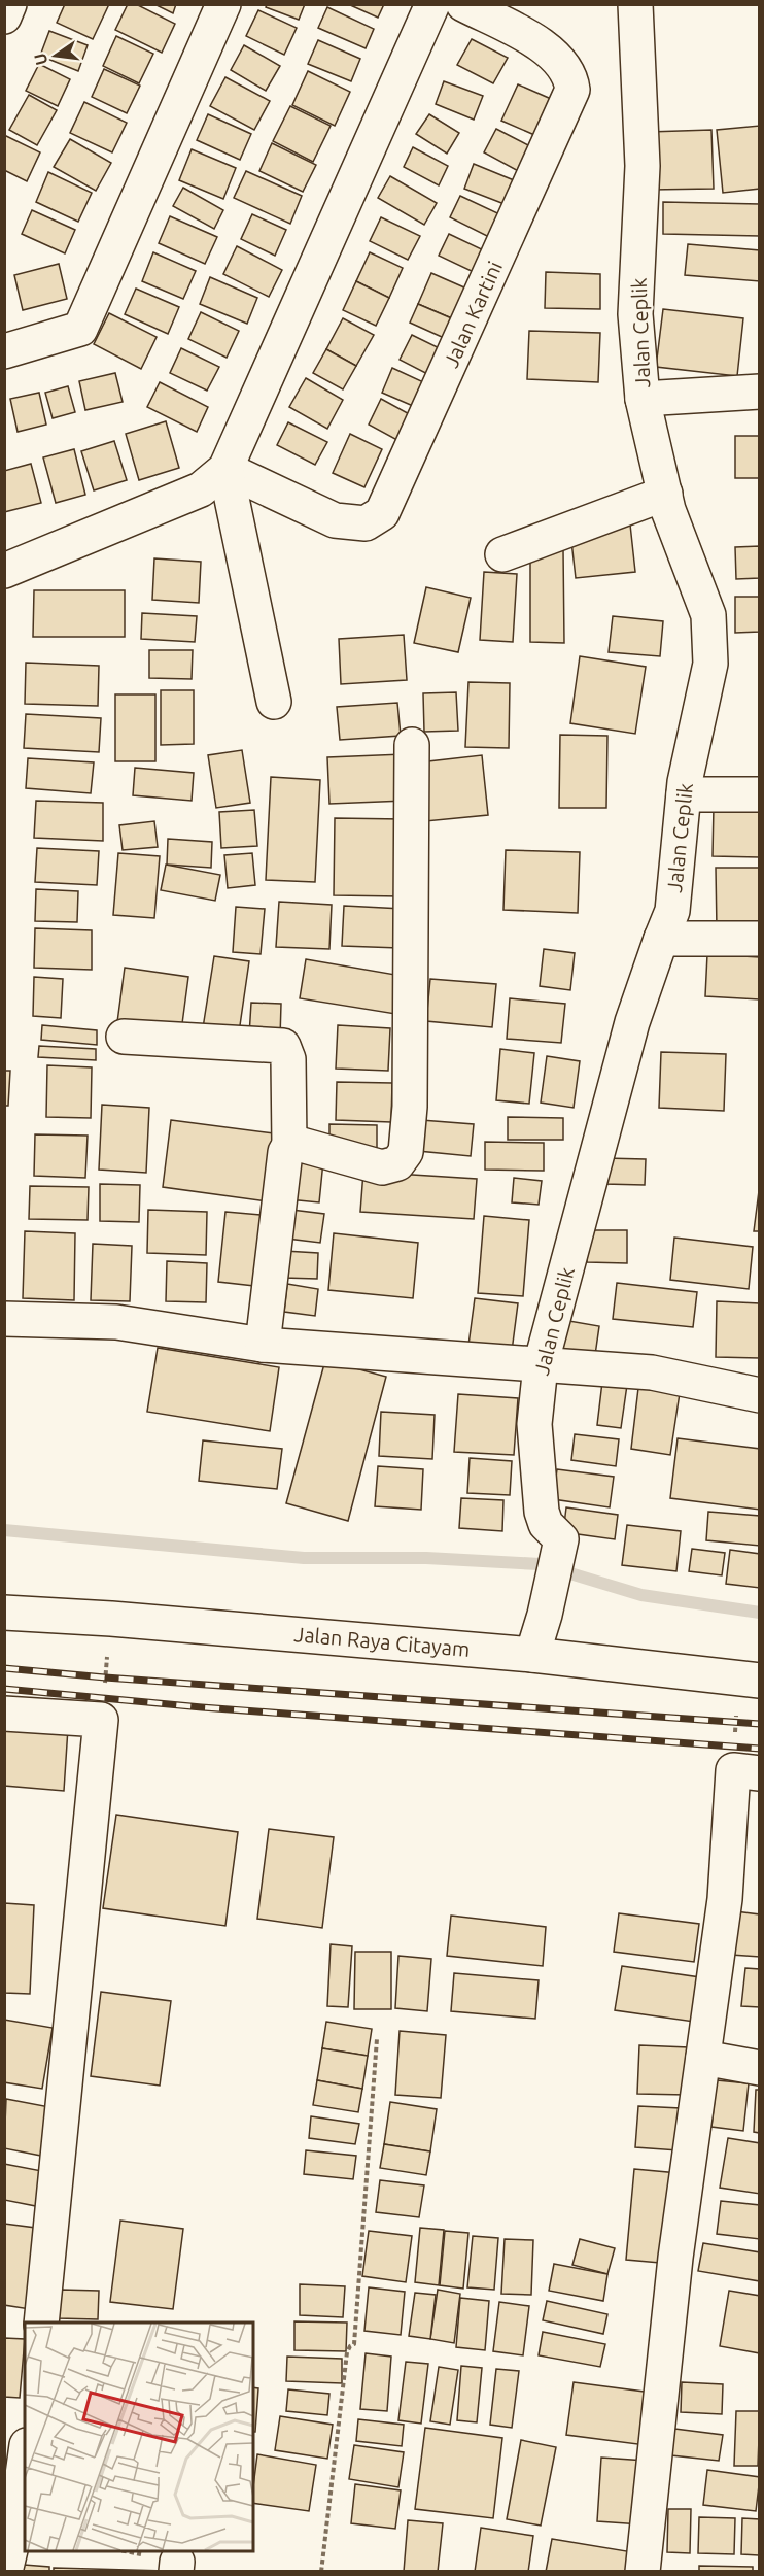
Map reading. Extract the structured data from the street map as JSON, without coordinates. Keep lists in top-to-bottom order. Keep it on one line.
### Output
{"streets":{"street":["Jalan Kartini","Jalan Ceplik","Jalan Raya Citayam"]},"crossings":[["Jalan Ceplik","Jalan Raya Citayam"]],"north":"left"}
